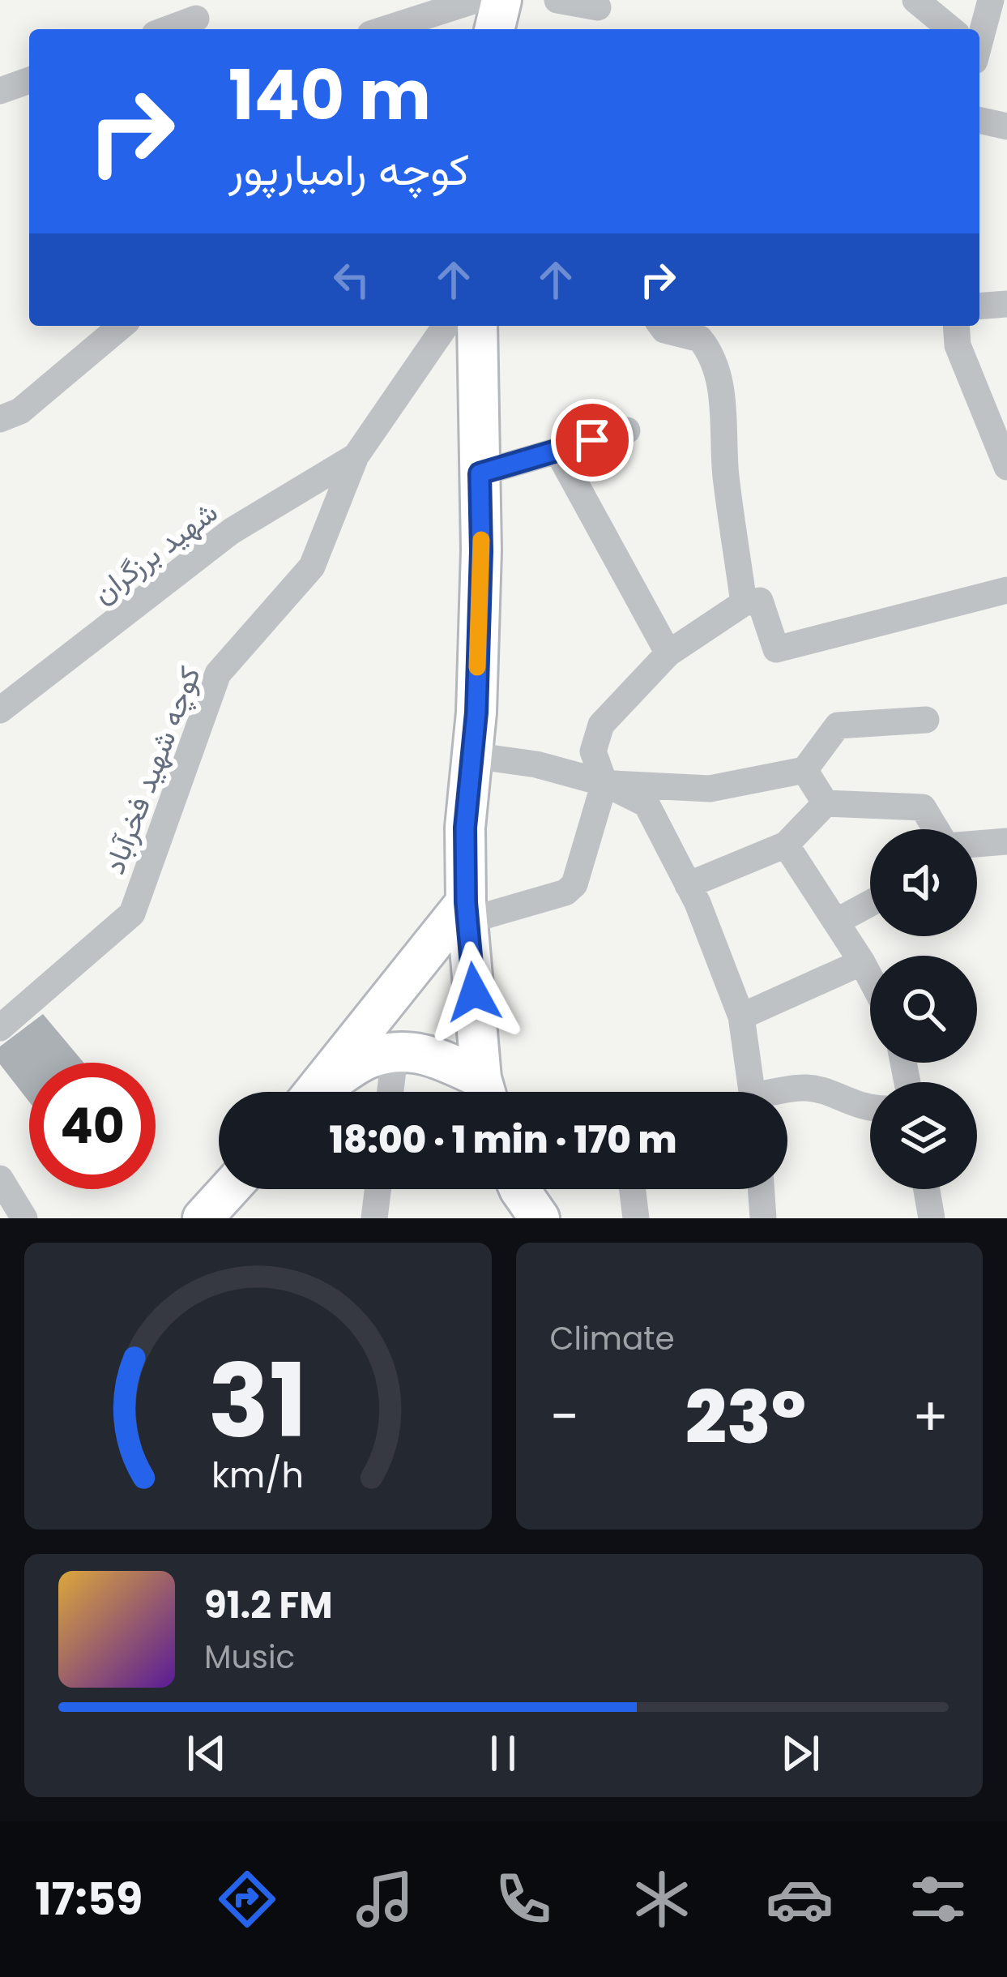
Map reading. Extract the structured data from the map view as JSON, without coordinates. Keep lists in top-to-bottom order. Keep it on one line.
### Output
{"streets":{"street":["شهید برزگران","کوچه شهید فخرآباد"]},"crossings":[["شهید برزگران","کوچه شهید فخرآباد"]],"page":{"turn":["140 m","کوچه رامیارپور"],"limit":"40","trip":"18:00 · 1 min · 170 m","tile":"Climate","heat":["−","23°","+"],"song":["91.2 FM","Music"],"tabs":"17:59","gauge":["31","km/h"]}}
